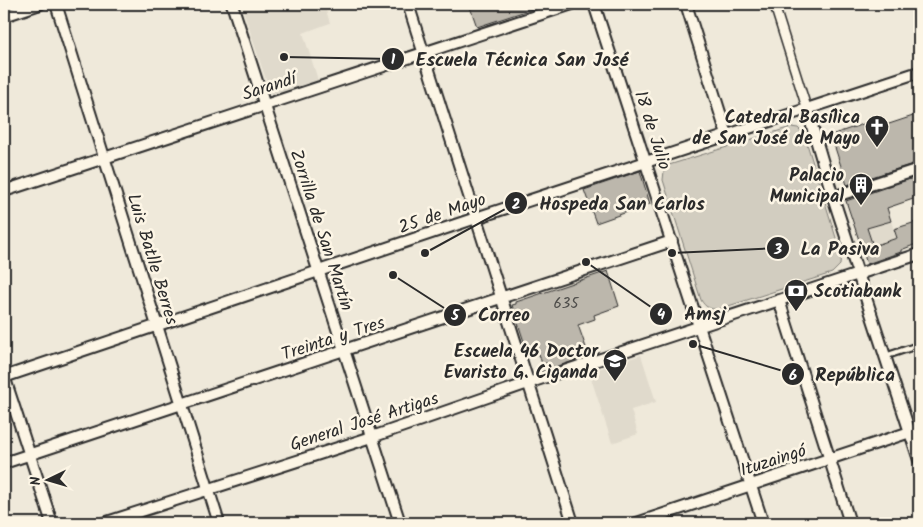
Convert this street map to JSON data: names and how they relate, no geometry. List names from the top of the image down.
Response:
{
  "streets": {
    "street": [
      "Sarandí",
      "18 de Julio",
      "25 de Mayo",
      "Zorrilla de San Martín",
      "Luis Batlle Berres",
      "Treinta y Tres",
      "General José Artigas",
      "Ituzaingó"
    ]
  },
  "crossings": [
    ["Sarandí", "Zorrilla de San Martín"],
    ["Sarandí", "Luis Batlle Berres"],
    ["18 de Julio", "25 de Mayo"],
    ["18 de Julio", "Treinta y Tres"],
    ["18 de Julio", "General José Artigas"],
    ["18 de Julio", "Ituzaingó"],
    ["25 de Mayo", "Zorrilla de San Martín"],
    ["25 de Mayo", "Luis Batlle Berres"],
    ["Zorrilla de San Martín", "Treinta y Tres"],
    ["Zorrilla de San Martín", "General José Artigas"],
    ["Luis Batlle Berres", "Treinta y Tres"],
    ["Luis Batlle Berres", "General José Artigas"]
  ],
  "places": {
    "other": [
      "Escuela Técnica San José",
      "Hospeda San Carlos",
      "La Pasiva",
      "Amsj",
      "Correo",
      "República"
    ],
    "church": ["Catedral Basílica de San José de Mayo"],
    "building": ["Palacio Municipal"],
    "bank": ["Scotiabank"],
    "school or university": ["Escuela 46 Doctor Evaristo G. Ciganda"]
  },
  "house_numbers": ["635"],
  "north": "left"
}
